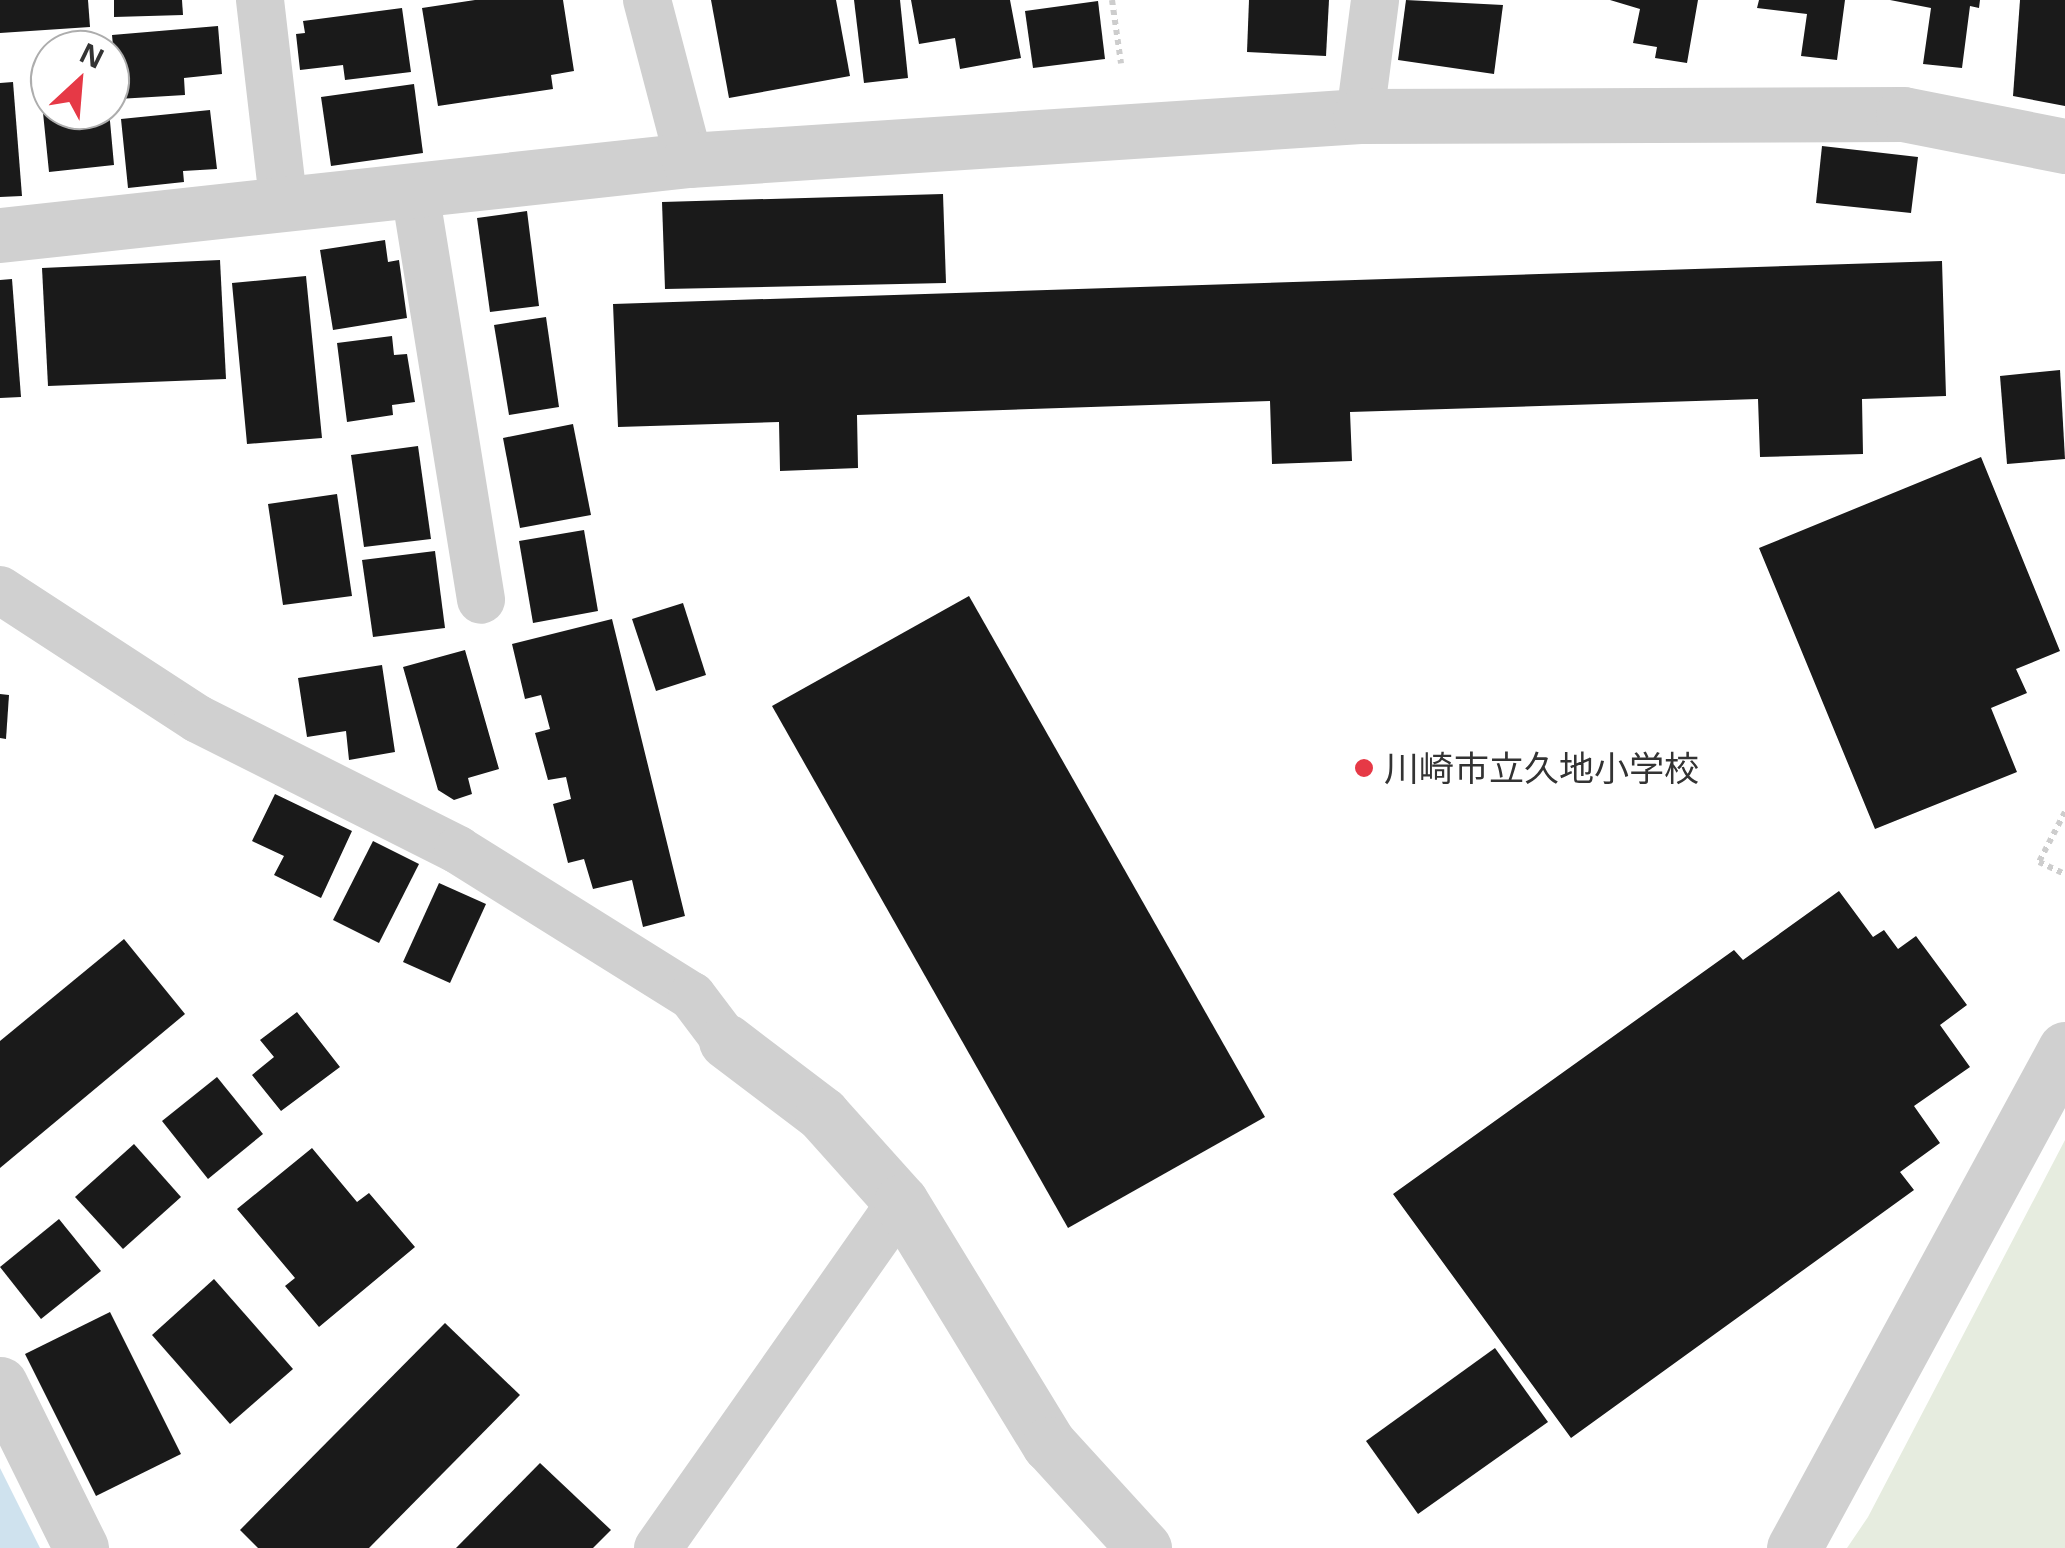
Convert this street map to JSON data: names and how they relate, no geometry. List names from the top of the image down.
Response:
{
  "places": ["川崎市立久地小学校"],
  "north": "top right"
}
